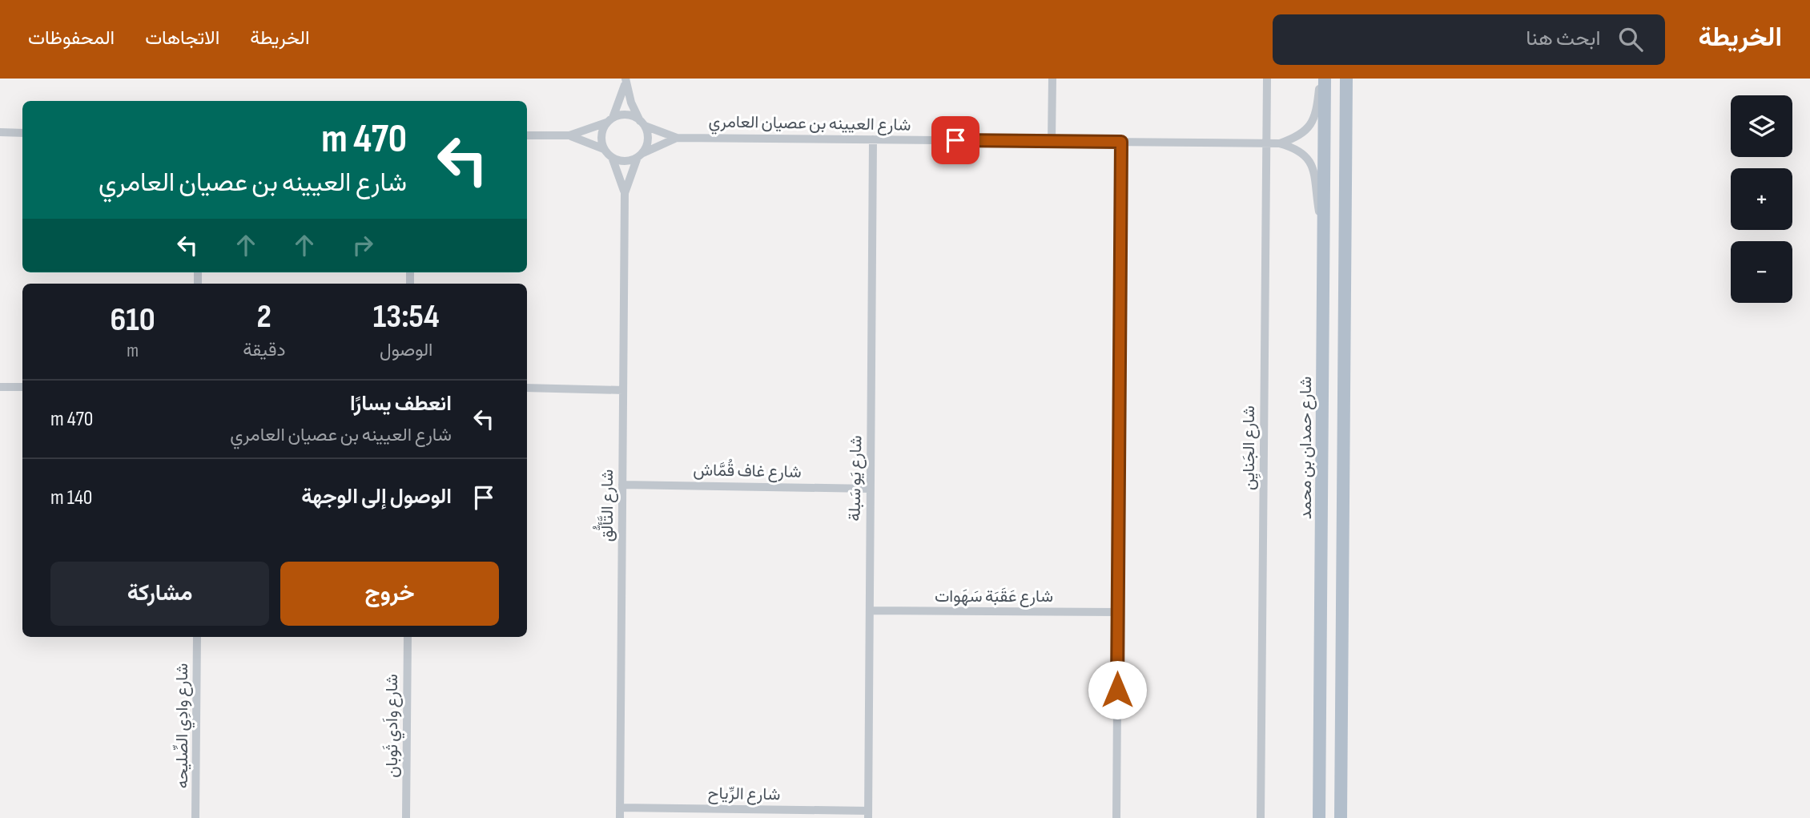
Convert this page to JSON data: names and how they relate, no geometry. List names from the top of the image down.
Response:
{
  "streets": {
    "main road": ["شارع حمدان بن محمد"],
    "street": [
      "شارع العيينه بن عصيان العامري",
      "شارع الجَنايِن",
      "شارع غاف قُمَّاش",
      "شارع يَو سَبلة",
      "شارع التَّألُّق",
      "شارع عَقَبَة سَهَوات",
      "شارع وادِي الصِّليحه",
      "شارع واَدي ثَوبان",
      "شارع الرِّياح"
    ]
  },
  "crossings": [
    ["شارع العيينه بن عصيان العامري", "شارع الجَنايِن"],
    ["شارع العيينه بن عصيان العامري", "شارع حمدان بن محمد"],
    ["شارع العيينه بن عصيان العامري", "شارع يَو سَبلة"],
    ["شارع العيينه بن عصيان العامري", "شارع التَّألُّق"],
    ["شارع غاف قُمَّاش", "شارع يَو سَبلة"],
    ["شارع غاف قُمَّاش", "شارع التَّألُّق"],
    ["شارع يَو سَبلة", "شارع عَقَبَة سَهَوات"],
    ["شارع يَو سَبلة", "شارع الرِّياح"],
    ["شارع التَّألُّق", "شارع الرِّياح"]
  ],
  "page": {
    "header": "الخريطة",
    "search": "ابحث هنا",
    "nav": ["الخريطة", "الاتجاهات", "المحفوظات"],
    "map_buttons": ["+", "−"],
    "turn": ["470 m", "شارع العيينه بن عصيان العامري"],
    "eta": [
      "13:54",
      "الوصول",
      "2",
      "دقيقة",
      "610",
      "m"
    ],
    "list": [
      {
        "name": "انعطف يسارًا",
        "note": "شارع العيينه بن عصيان العامري",
        "value": "470 m"
      },
      {
        "name": "الوصول إلى الوجهة",
        "value": "140 m"
      }
    ],
    "buttons": ["خروج", "مشاركة"]
  }
}
